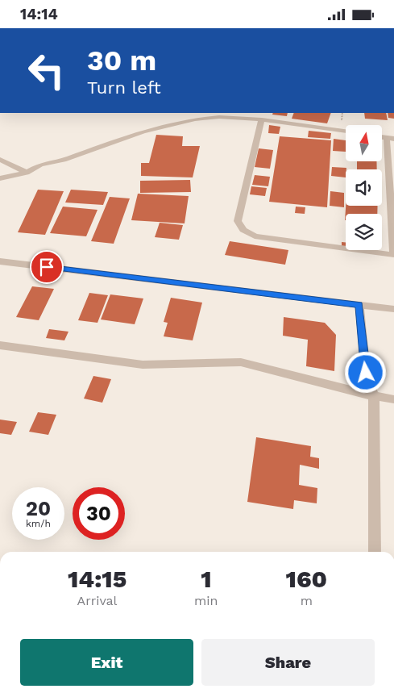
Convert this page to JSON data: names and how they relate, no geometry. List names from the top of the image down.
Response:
{
  "north": "top",
  "page": {
    "status": "14:14",
    "turn": ["30 m", "Turn left"],
    "speed": "20 km/h",
    "limit": "30",
    "eta": [
      "14:15",
      "Arrival",
      "1",
      "min",
      "160",
      "m"
    ],
    "buttons": ["Exit", "Share"]
  }
}
